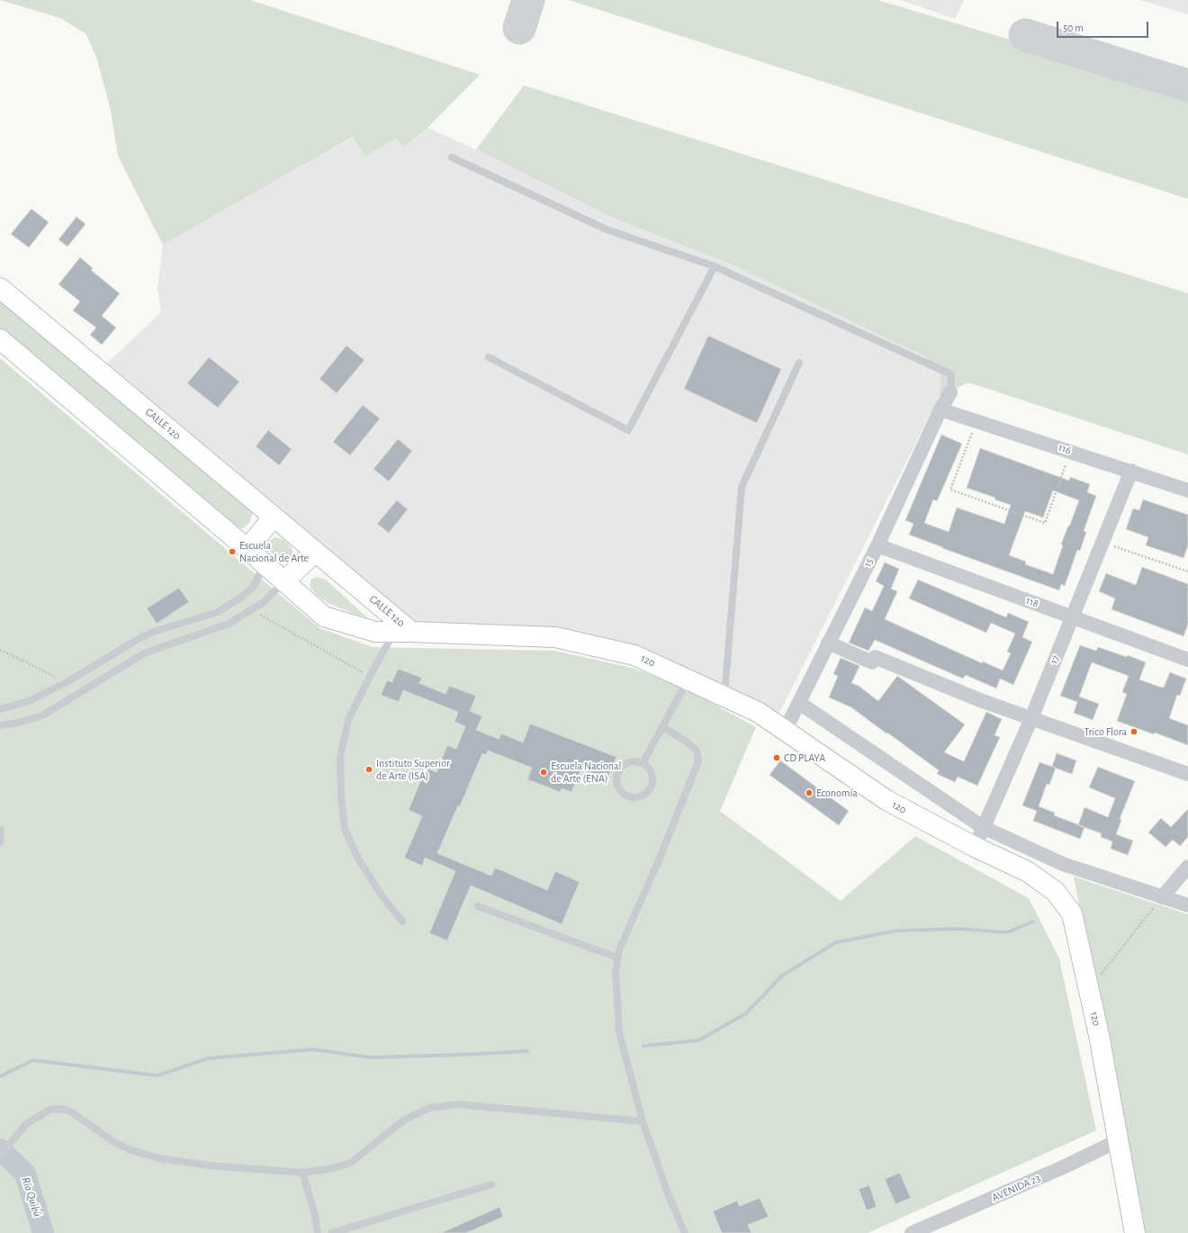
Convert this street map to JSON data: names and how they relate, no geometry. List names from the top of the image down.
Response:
{
  "streets": {
    "main road": ["CALLE 120", "120"],
    "street": [
      "116",
      "15",
      "118",
      "17",
      "AVENIDA 23"
    ]
  },
  "crossings": [
    ["CALLE 120", "120"],
    ["116", "15"],
    ["116", "17"],
    ["15", "118"],
    ["15", "120"],
    ["118", "17"],
    ["17", "120"],
    ["120", "AVENIDA 23"]
  ],
  "water": ["Río Quibú"],
  "places": [
    "Escuela Nacional de Arte",
    "Trico Flora",
    "CD PLAYA",
    "Instituto Superior de Arte (ISA)",
    "Escuela Nacional de Arte (ENA)",
    "Economía"
  ],
  "scale_bar": "50 m"
}
